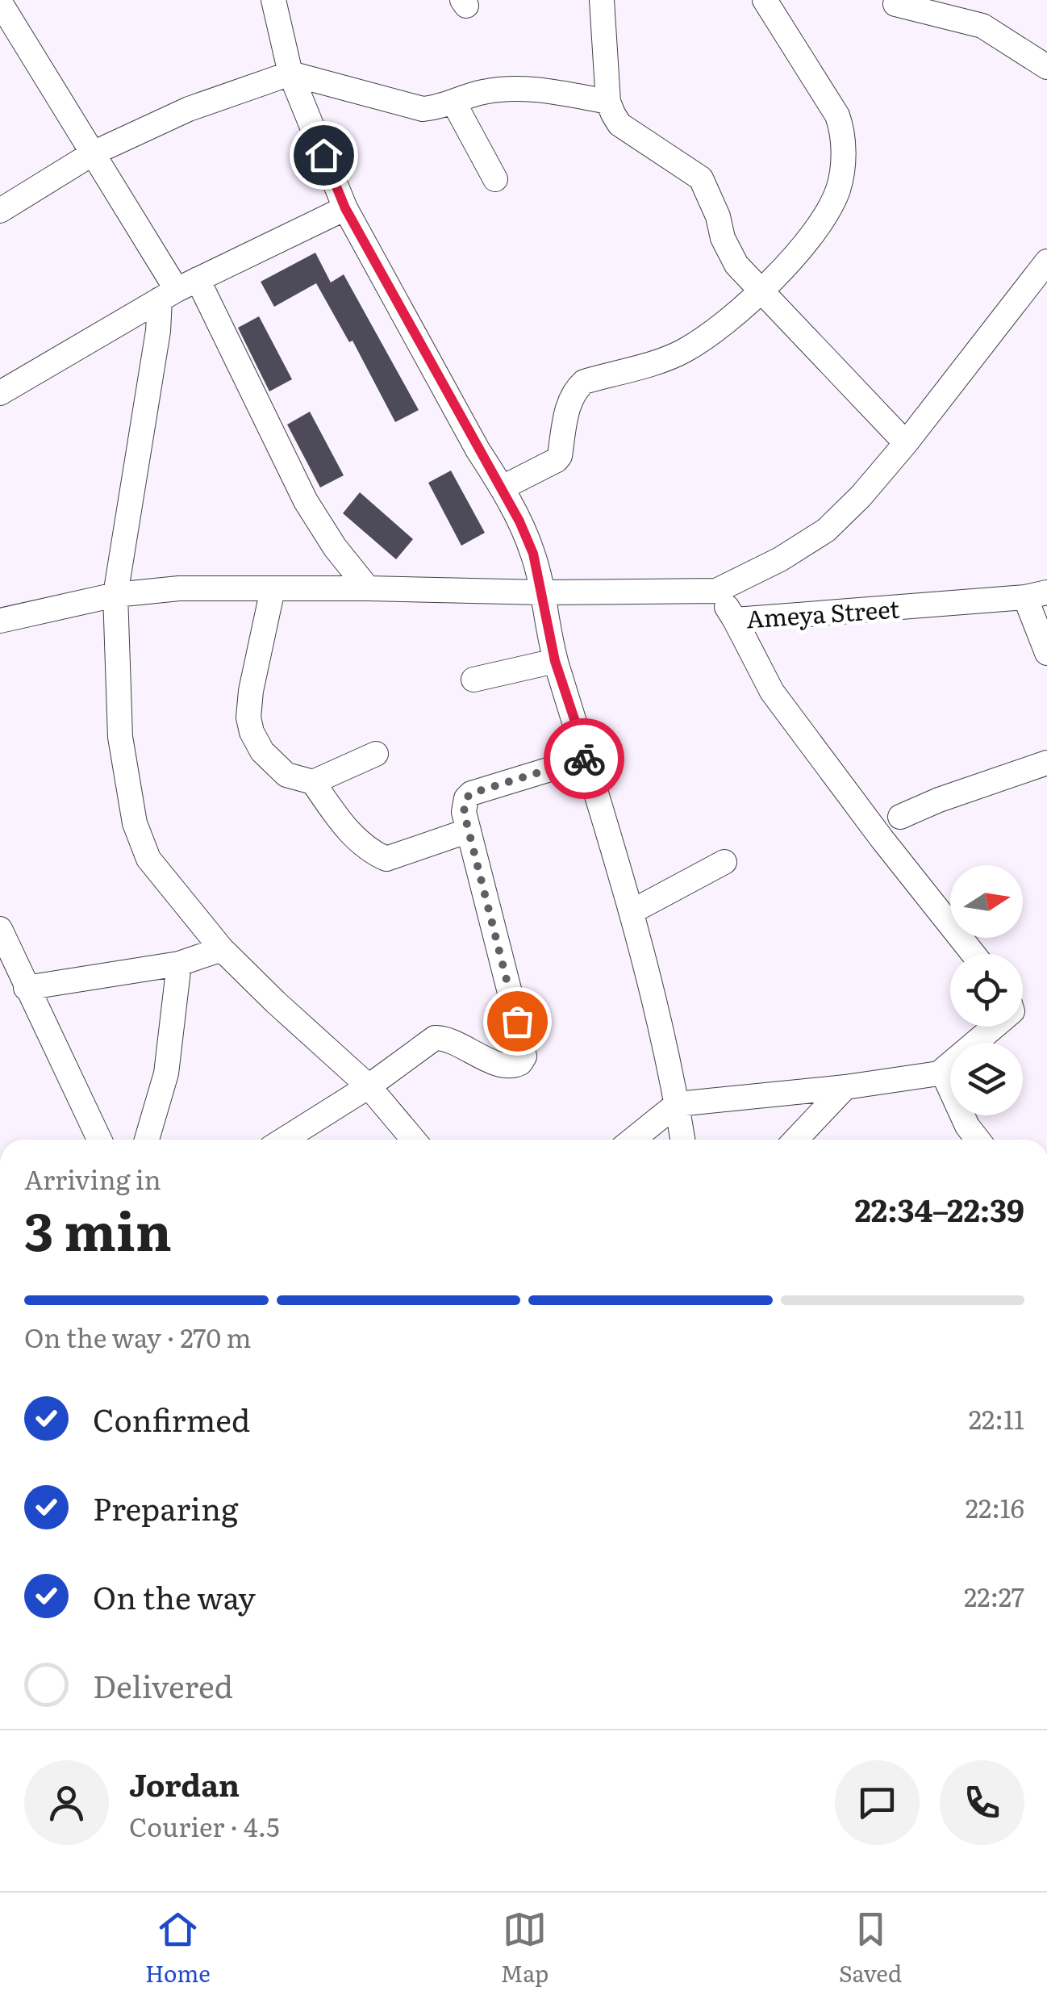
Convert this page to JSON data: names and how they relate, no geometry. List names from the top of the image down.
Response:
{
  "streets": {
    "street": ["Ameya Street"]
  },
  "north": "right",
  "page": {
    "heading": ["3 min", "Arriving in", "22:34–22:39"],
    "panel": ["Jordan", "Courier · 4.5"],
    "bar": "On the way · 270 m",
    "list": [
      ["Confirmed", "22:11"],
      ["Preparing", "22:16"],
      ["On the way", "22:27"],
      "Delivered"
    ],
    "tabs": ["Home", "Map", "Saved"]
  }
}
